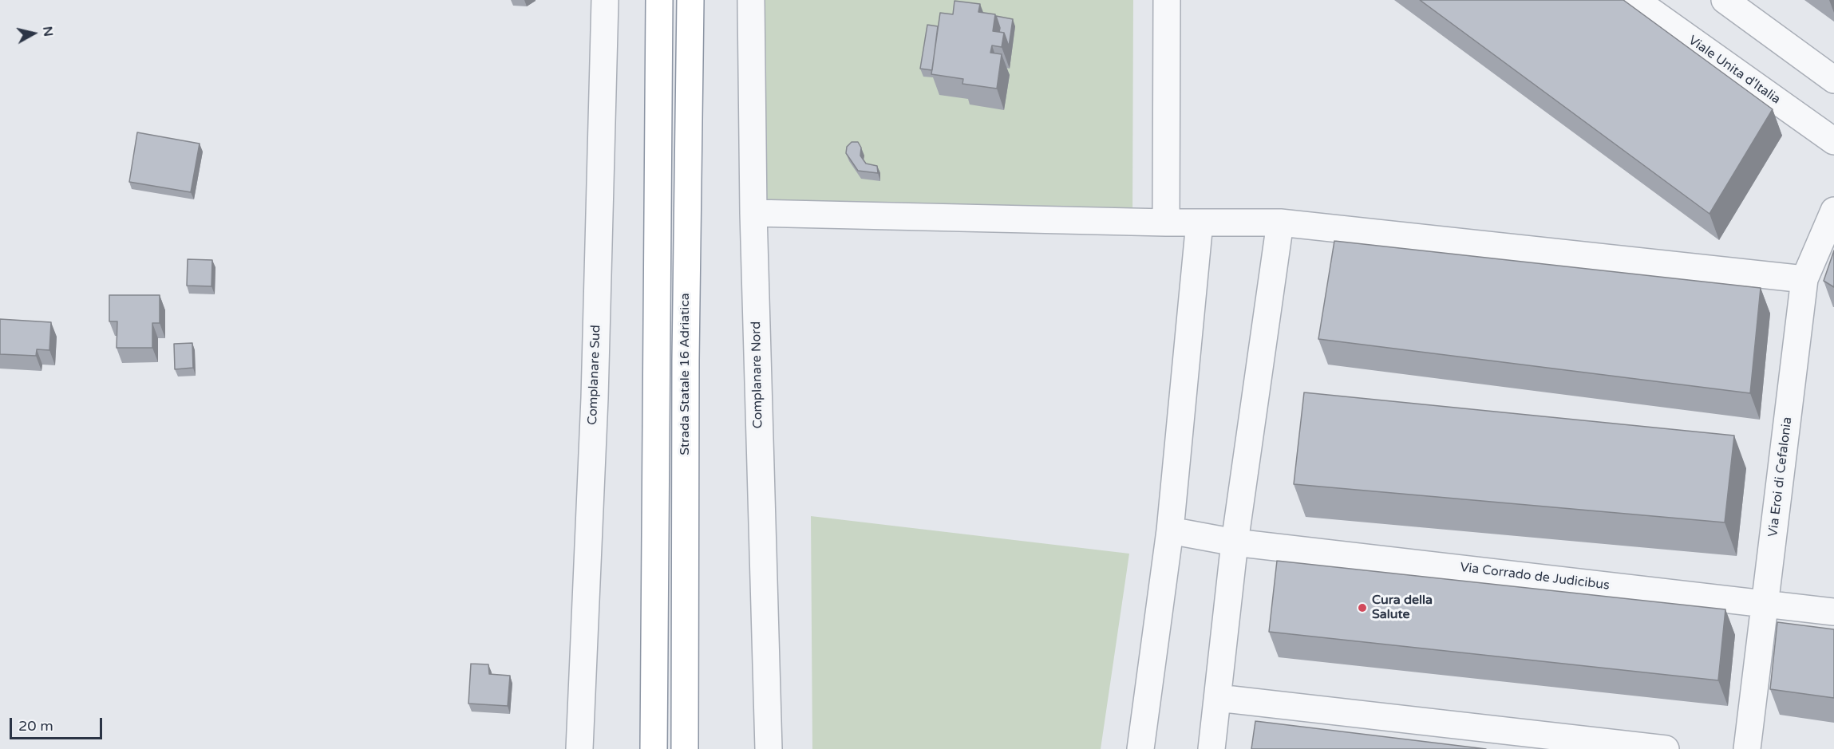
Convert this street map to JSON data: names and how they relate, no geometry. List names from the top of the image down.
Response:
{
  "streets": {
    "highway": ["Strada Statale 16 Adriatica"],
    "street": [
      "Viale Unita d'Italia",
      "Complanare Sud",
      "Complanare Nord",
      "Via Eroi di Cefalonia",
      "Via Corrado de Judicibus"
    ]
  },
  "crossings": [
    ["Via Eroi di Cefalonia", "Via Corrado de Judicibus"]
  ],
  "places": ["Cura della Salute"],
  "scale_bar": "20 m",
  "north": "right"
}
